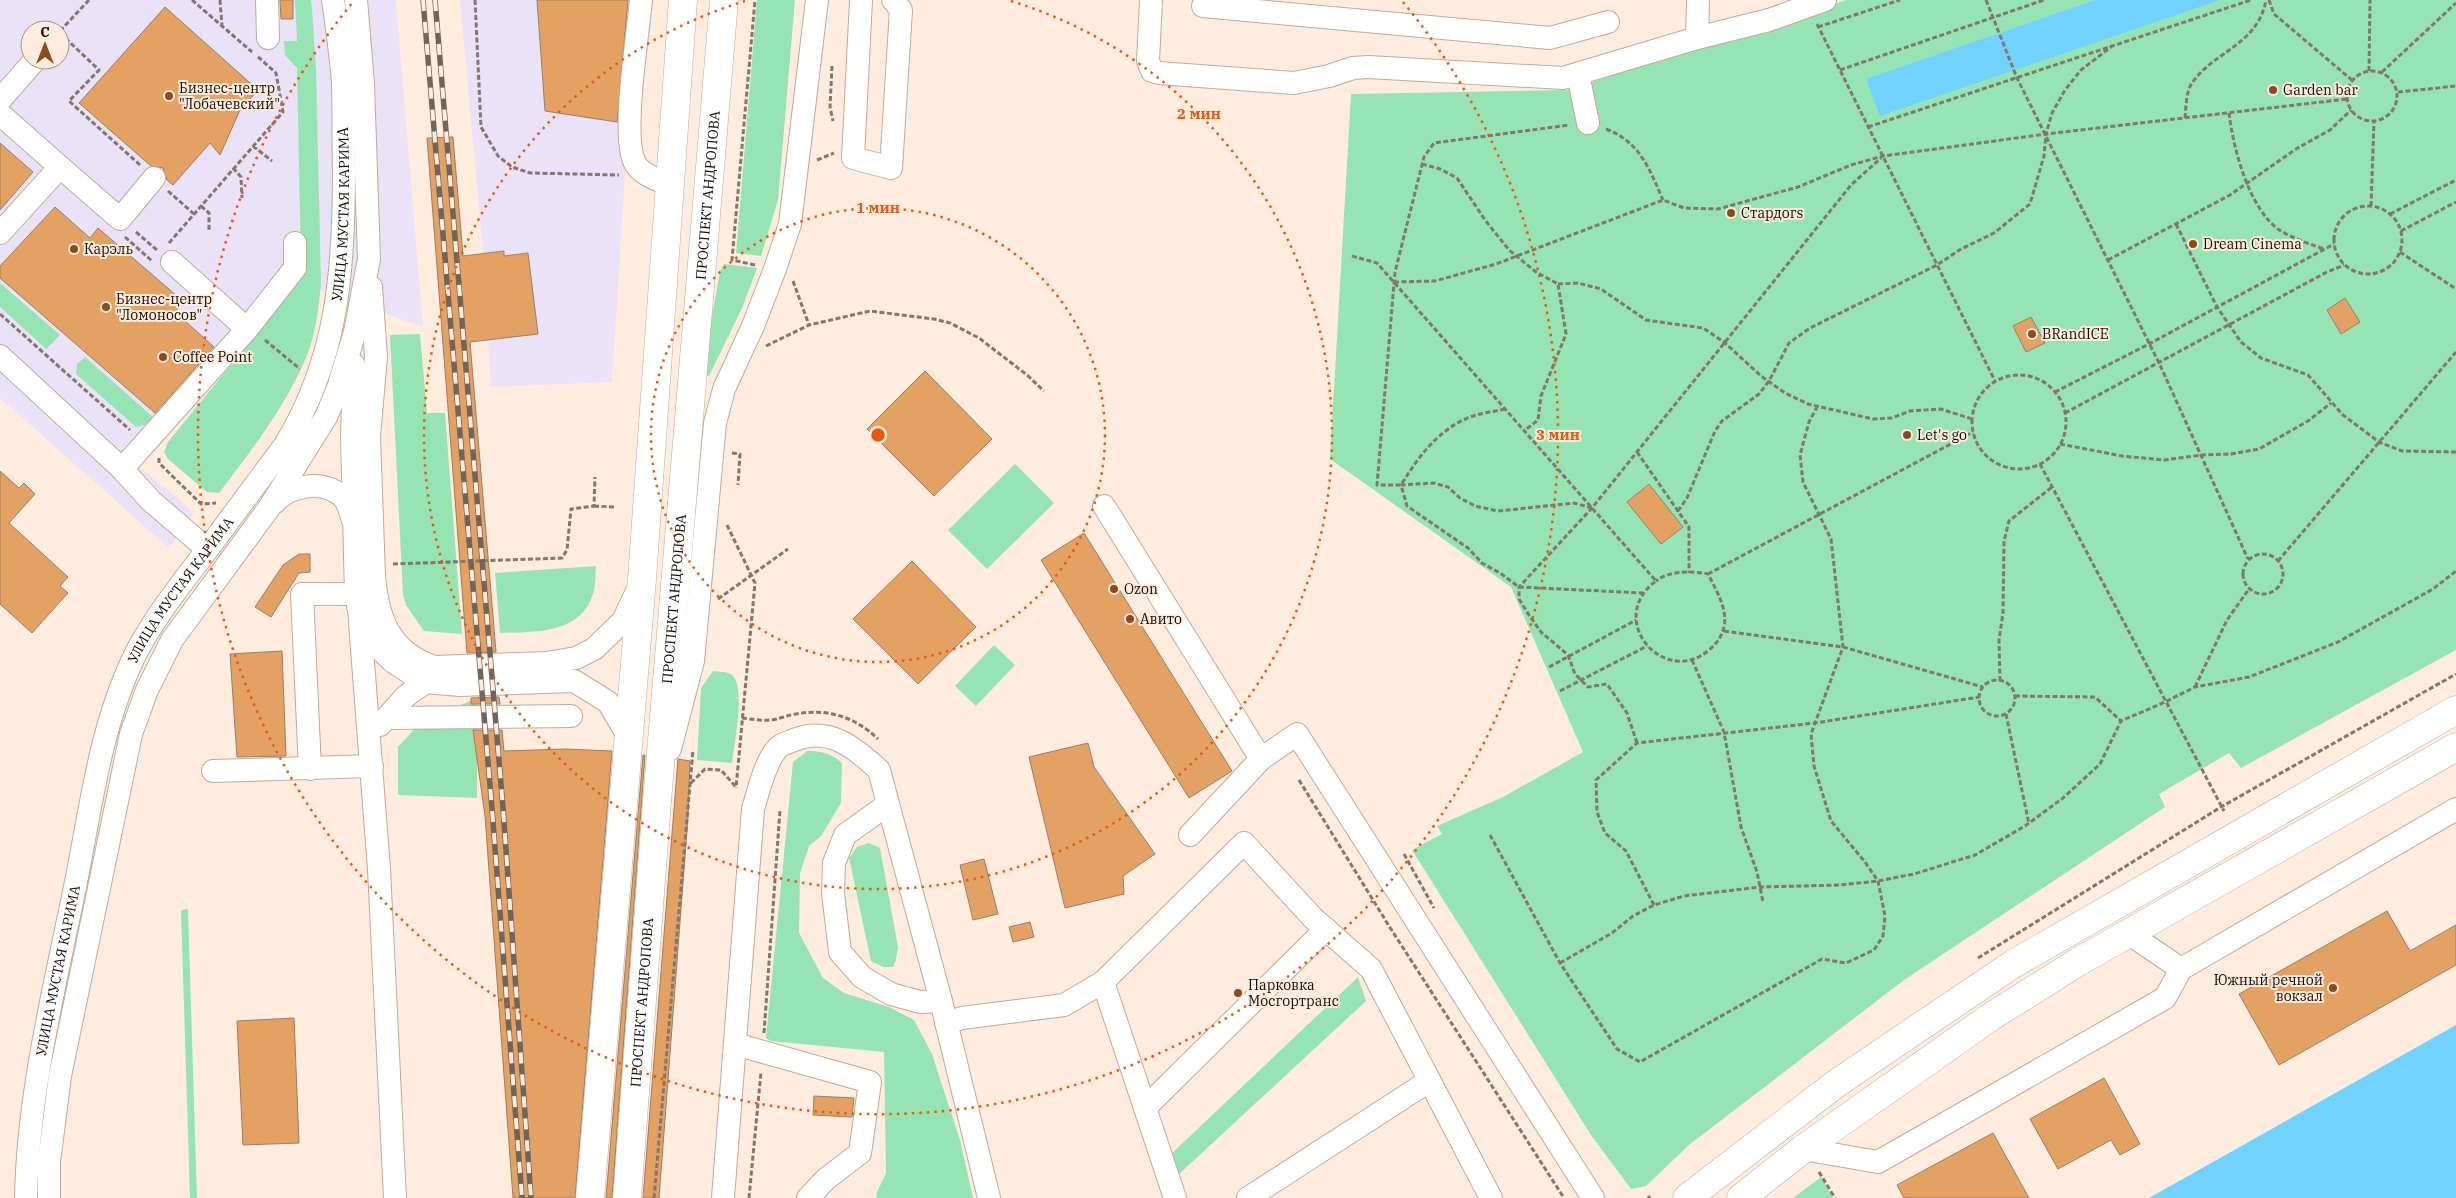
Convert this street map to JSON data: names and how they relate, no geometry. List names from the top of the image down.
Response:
{
  "streets": {
    "main road": ["ПРОСПЕКТ АНДРОПОВА"],
    "street": ["УЛИЦА МУСТАЯ КАРИМА"]
  },
  "places": [
    "Garden bar",
    "Бизнес-центр \"Лобачевский\"",
    "Стардогs",
    "Dream Cinema",
    "Карэль",
    "Бизнес-центр \"Ломоносов\"",
    "BRandICE",
    "Coffee Point",
    "Let's go",
    "Ozon",
    "Авито",
    "Южный речной вокзал",
    "Парковка Мосгортранс"
  ],
  "north": "top",
  "rings": ["2 мин", "1 мин", "3 мин"]
}
